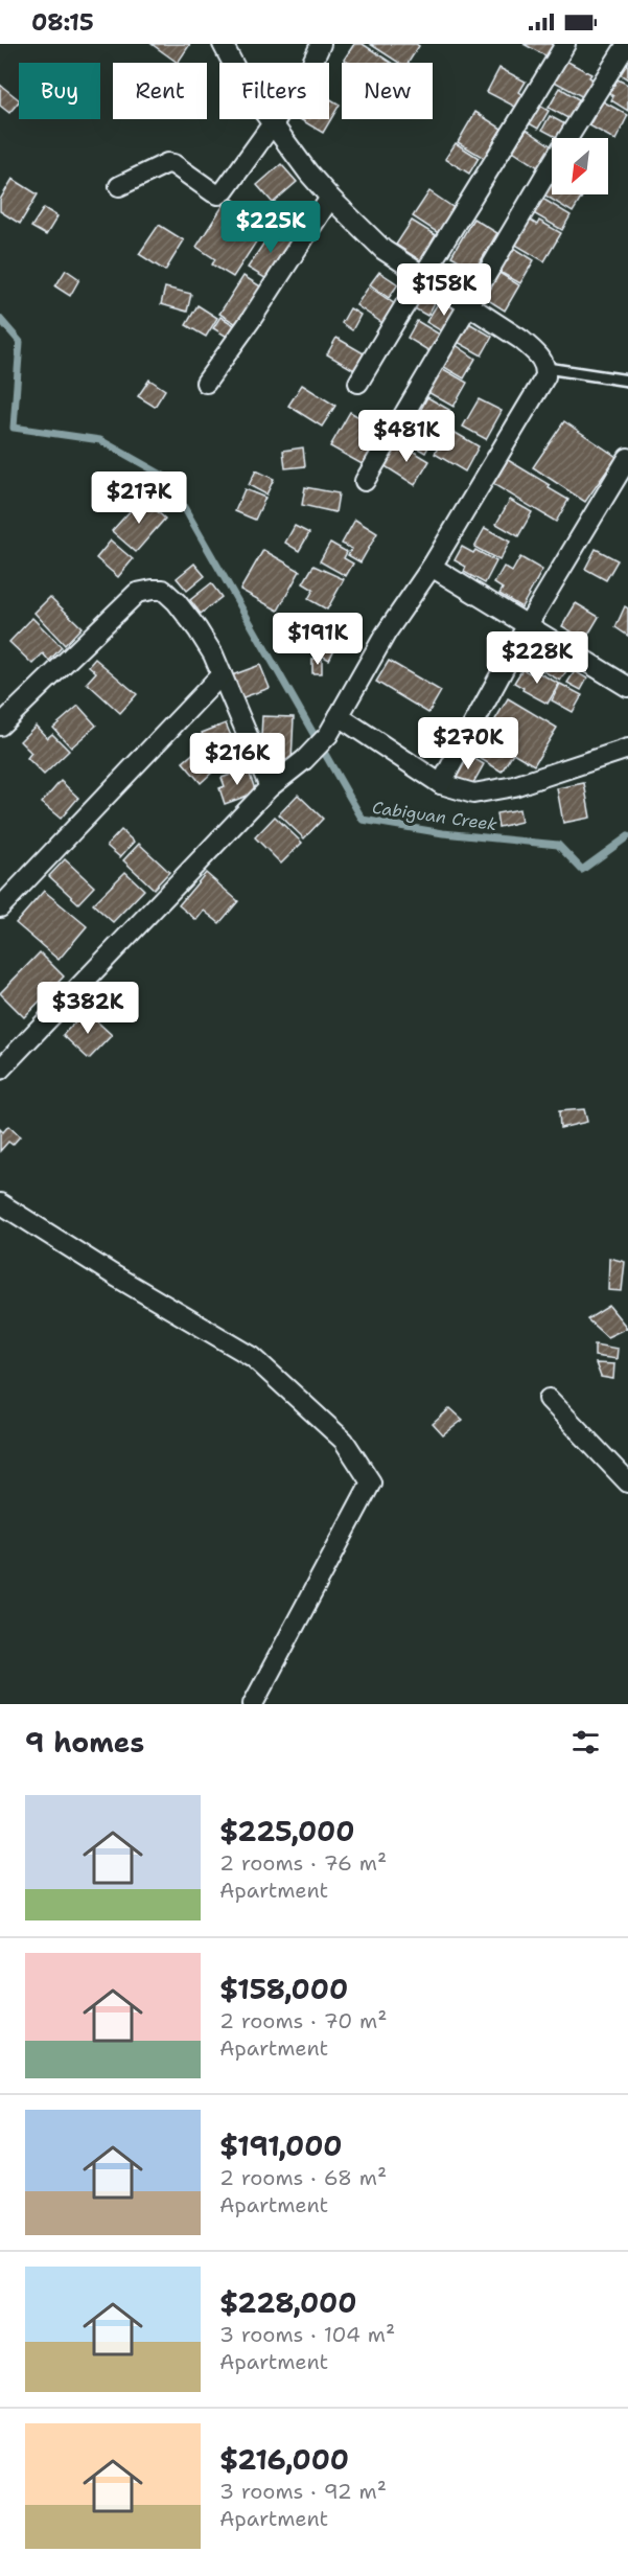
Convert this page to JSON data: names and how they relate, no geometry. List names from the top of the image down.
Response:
{
  "water": ["Cabiguan Creek"],
  "north": "bottom left",
  "page": {
    "status": "08:15",
    "chip": [
      "Buy",
      "Rent",
      "Filters",
      "New"
    ],
    "price": [
      "$225K",
      "$158K",
      "$481K",
      "$217K",
      "$191K",
      "$228K",
      "$270K",
      "$216K",
      "$382K"
    ],
    "heading": "9 homes",
    "list": [
      {
        "name": "$225,000",
        "note": "2 rooms · 76 m² · Apartment"
      },
      {
        "name": "$158,000",
        "note": "2 rooms · 70 m² · Apartment"
      },
      {
        "name": "$191,000",
        "note": "2 rooms · 68 m² · Apartment"
      },
      {
        "name": "$228,000",
        "note": "3 rooms · 104 m² · Apartment"
      },
      {
        "name": "$216,000",
        "note": "3 rooms · 92 m² · Apartment"
      }
    ]
  }
}
